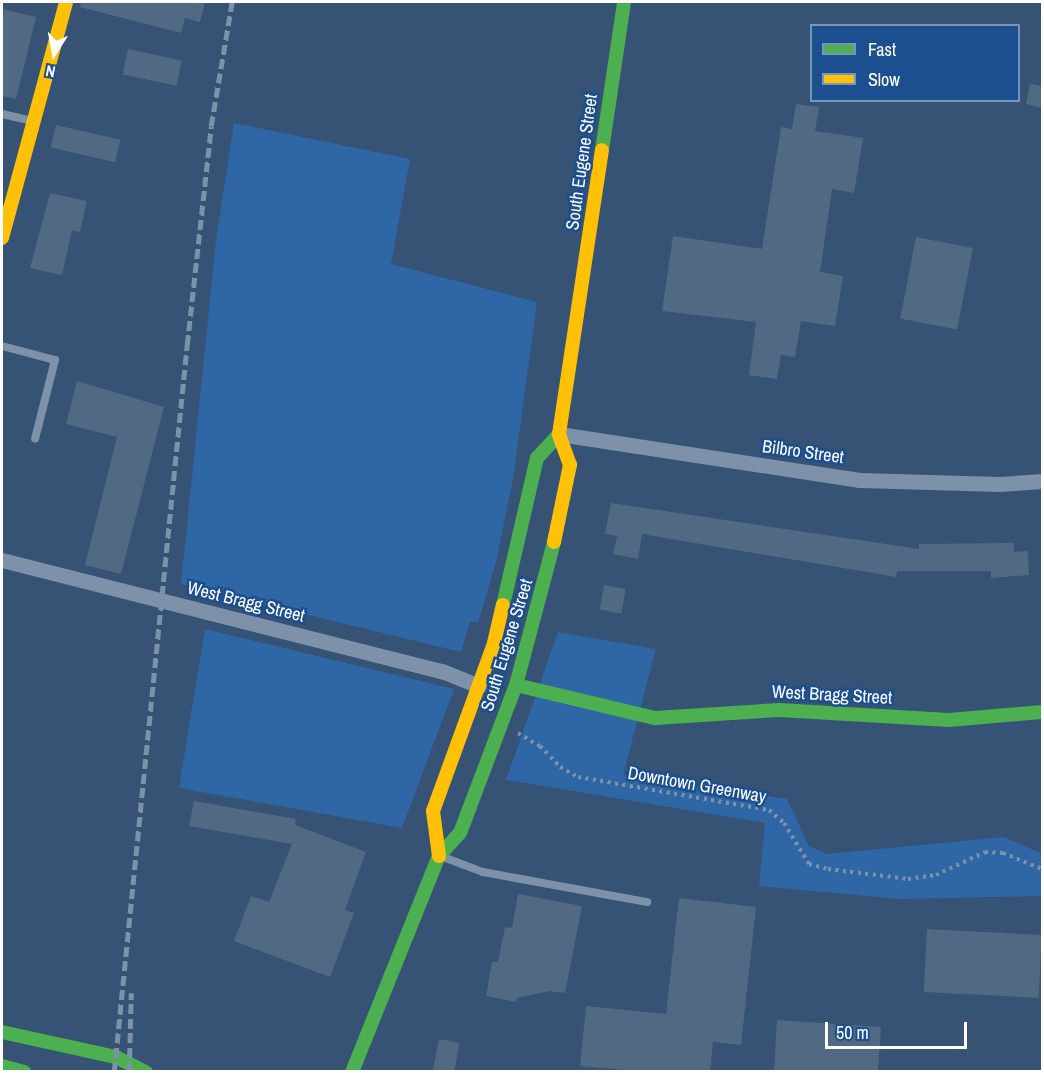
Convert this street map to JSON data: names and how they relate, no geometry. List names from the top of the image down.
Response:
{
  "streets": {
    "main road": ["South Eugene Street", "West Bragg Street"],
    "street": ["Bilbro Street"],
    "path": ["Downtown Greenway"]
  },
  "crossings": [
    ["South Eugene Street", "Bilbro Street"],
    ["South Eugene Street", "West Bragg Street"],
    ["South Eugene Street", "Downtown Greenway"]
  ],
  "legend": ["Fast", "Slow"],
  "scale_bar": "50 m",
  "north": "bottom"
}
